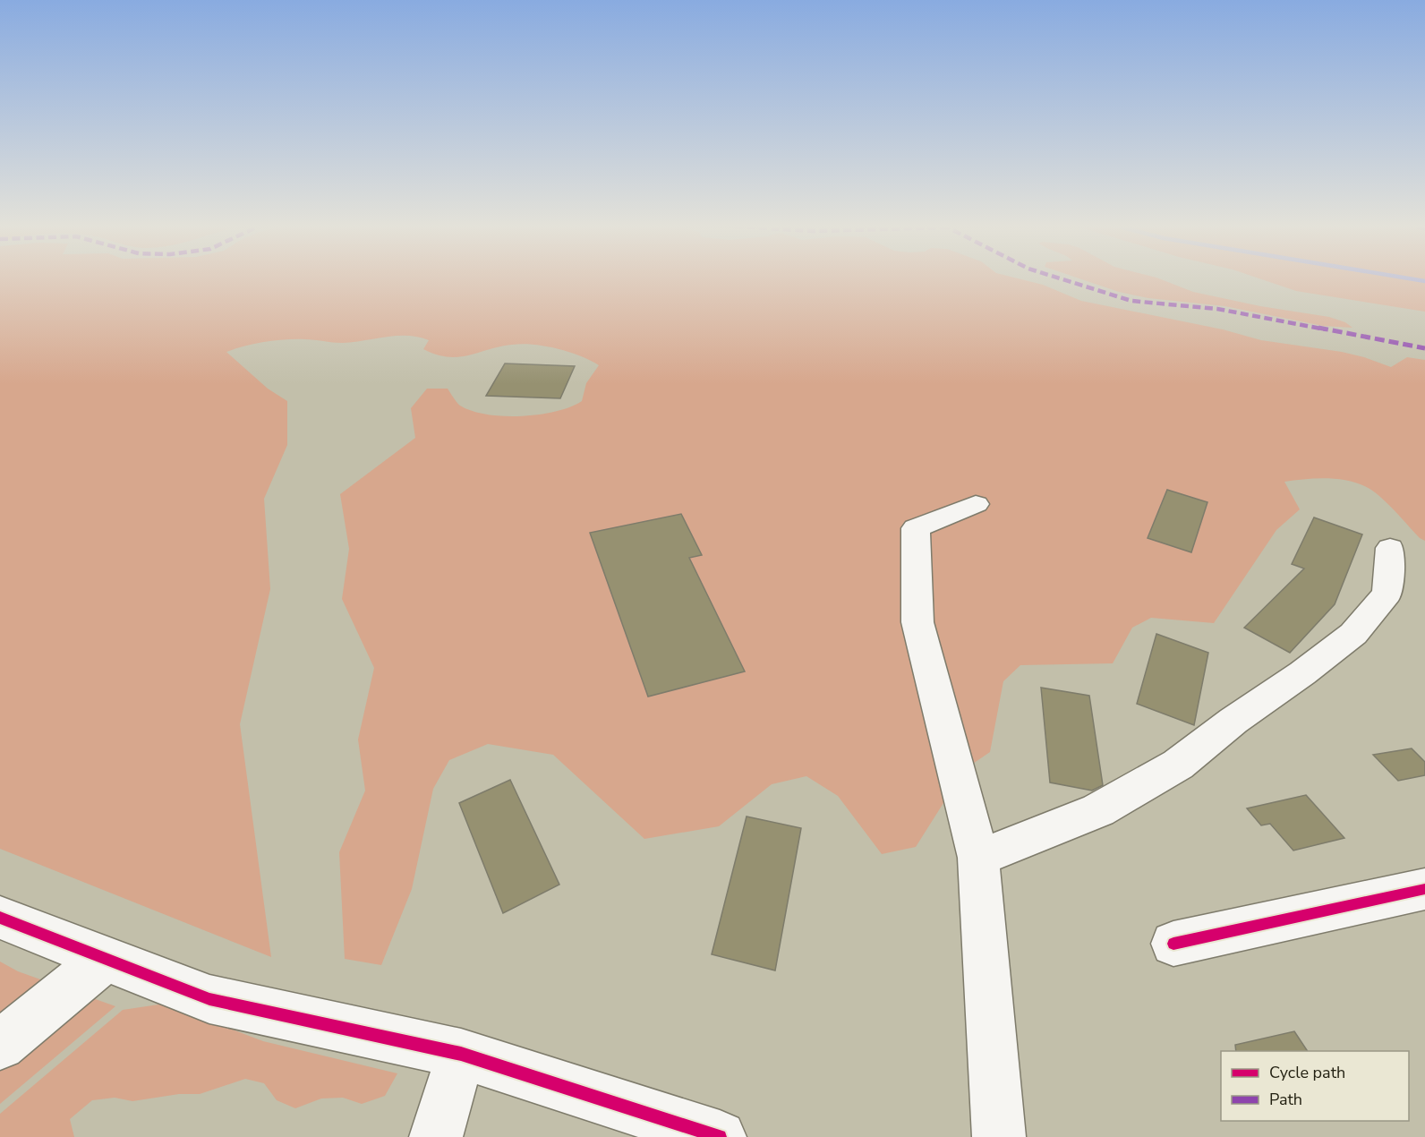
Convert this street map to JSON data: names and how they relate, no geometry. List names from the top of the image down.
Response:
{
  "legend": ["Cycle path", "Path"]
}
